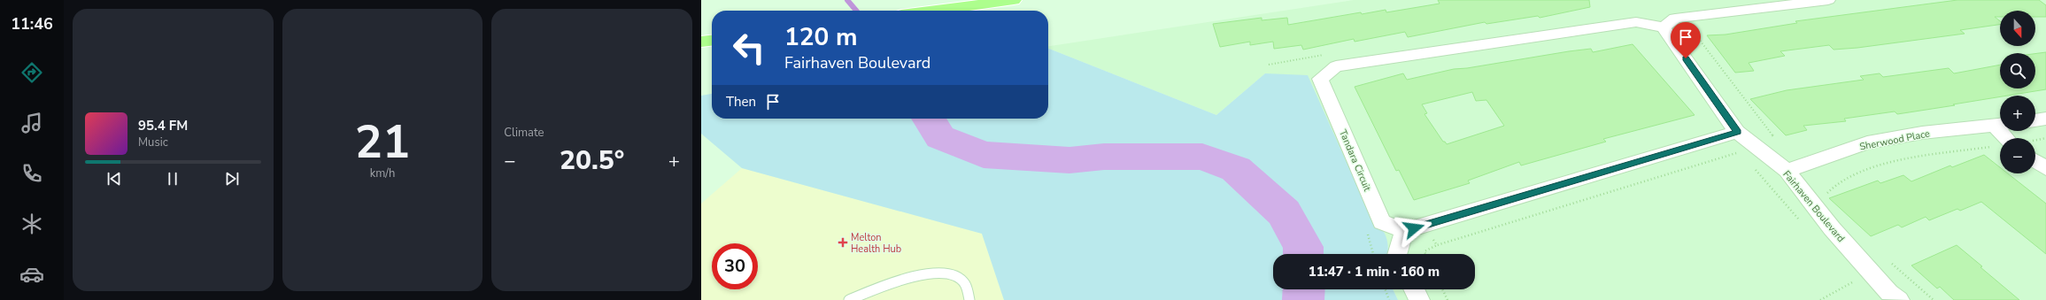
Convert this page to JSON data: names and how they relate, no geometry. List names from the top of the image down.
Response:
{
  "streets": {
    "street": ["Sherwood Place", "Tandara Circuit", "Fairhaven Boulevard"]
  },
  "crossings": [
    ["Sherwood Place", "Fairhaven Boulevard"],
    ["Tandara Circuit", "Fairhaven Boulevard"]
  ],
  "places": {
    "health": ["Melton Health Hub"]
  },
  "north": "bottom",
  "page": {
    "tabs": "11:46",
    "tile": [
      ["21", "km/h"],
      "Climate"
    ],
    "map_buttons": ["+", "−"],
    "turn": ["120 m", "Fairhaven Boulevard"],
    "then": "Then",
    "song": ["95.4 FM", "Music"],
    "heat": ["−", "20.5°", "+"],
    "limit": "30",
    "trip": "11:47 · 1 min · 160 m"
  }
}
